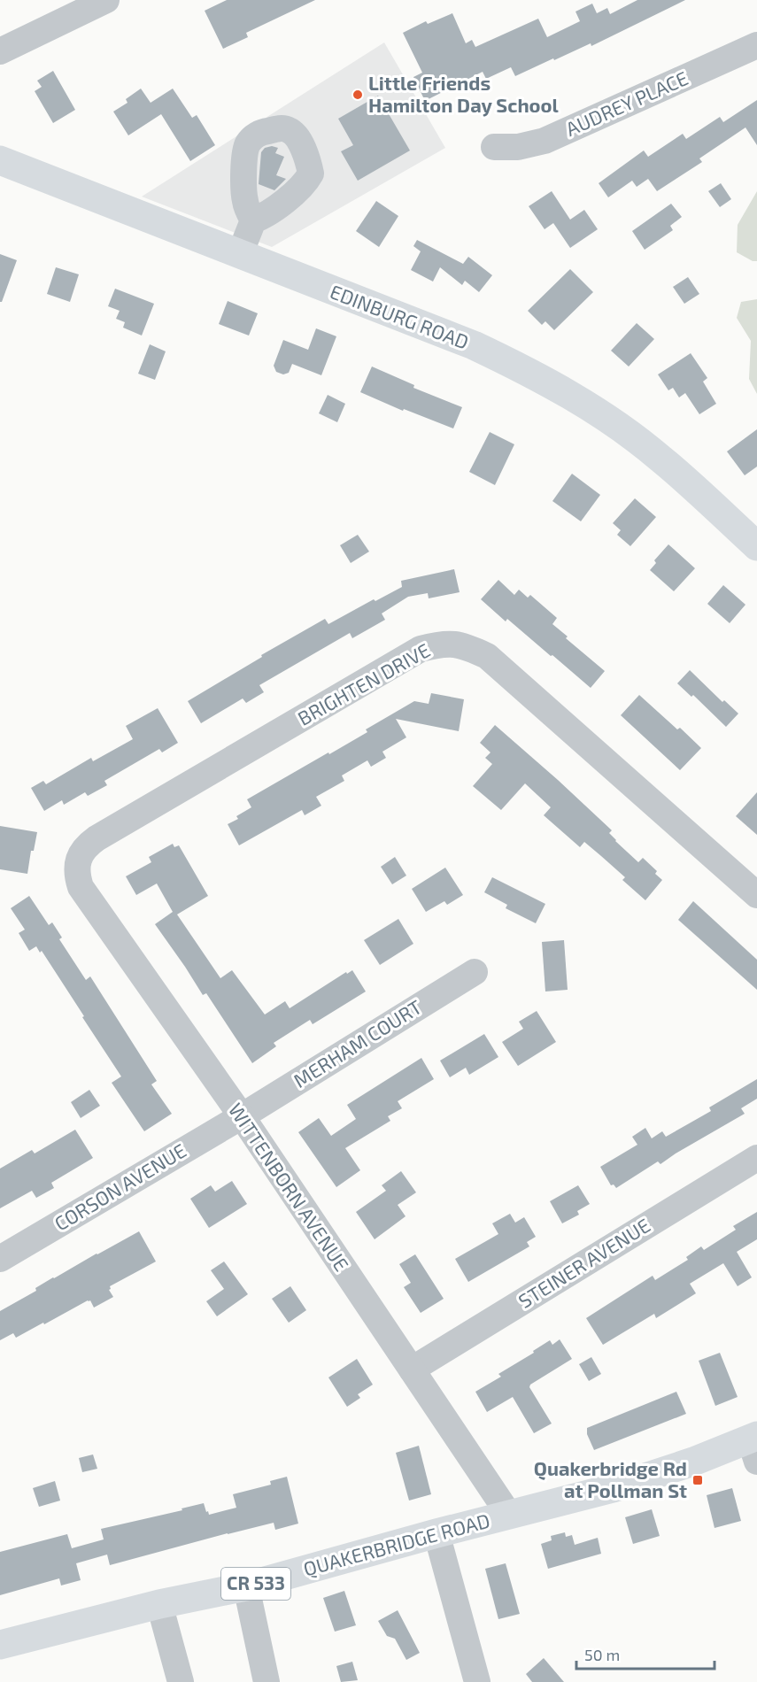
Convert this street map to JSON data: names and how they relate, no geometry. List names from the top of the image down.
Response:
{
  "streets": {
    "main road": ["EDINBURG ROAD", "QUAKERBRIDGE ROAD", "CR 533"],
    "street": [
      "AUDREY PLACE",
      "BRIGHTEN DRIVE",
      "MERHAM COURT",
      "CORSON AVENUE",
      "WITTENBORN AVENUE",
      "STEINER AVENUE"
    ]
  },
  "crossings": [
    ["BRIGHTEN DRIVE", "WITTENBORN AVENUE"],
    ["MERHAM COURT", "CORSON AVENUE"],
    ["MERHAM COURT", "WITTENBORN AVENUE"],
    ["CORSON AVENUE", "WITTENBORN AVENUE"],
    ["WITTENBORN AVENUE", "STEINER AVENUE"],
    ["WITTENBORN AVENUE", "QUAKERBRIDGE ROAD"]
  ],
  "places": {
    "other": ["Little Friends Hamilton Day School"],
    "transit": ["Quakerbridge Rd at Pollman St"]
  },
  "scale_bar": "50 m"
}
